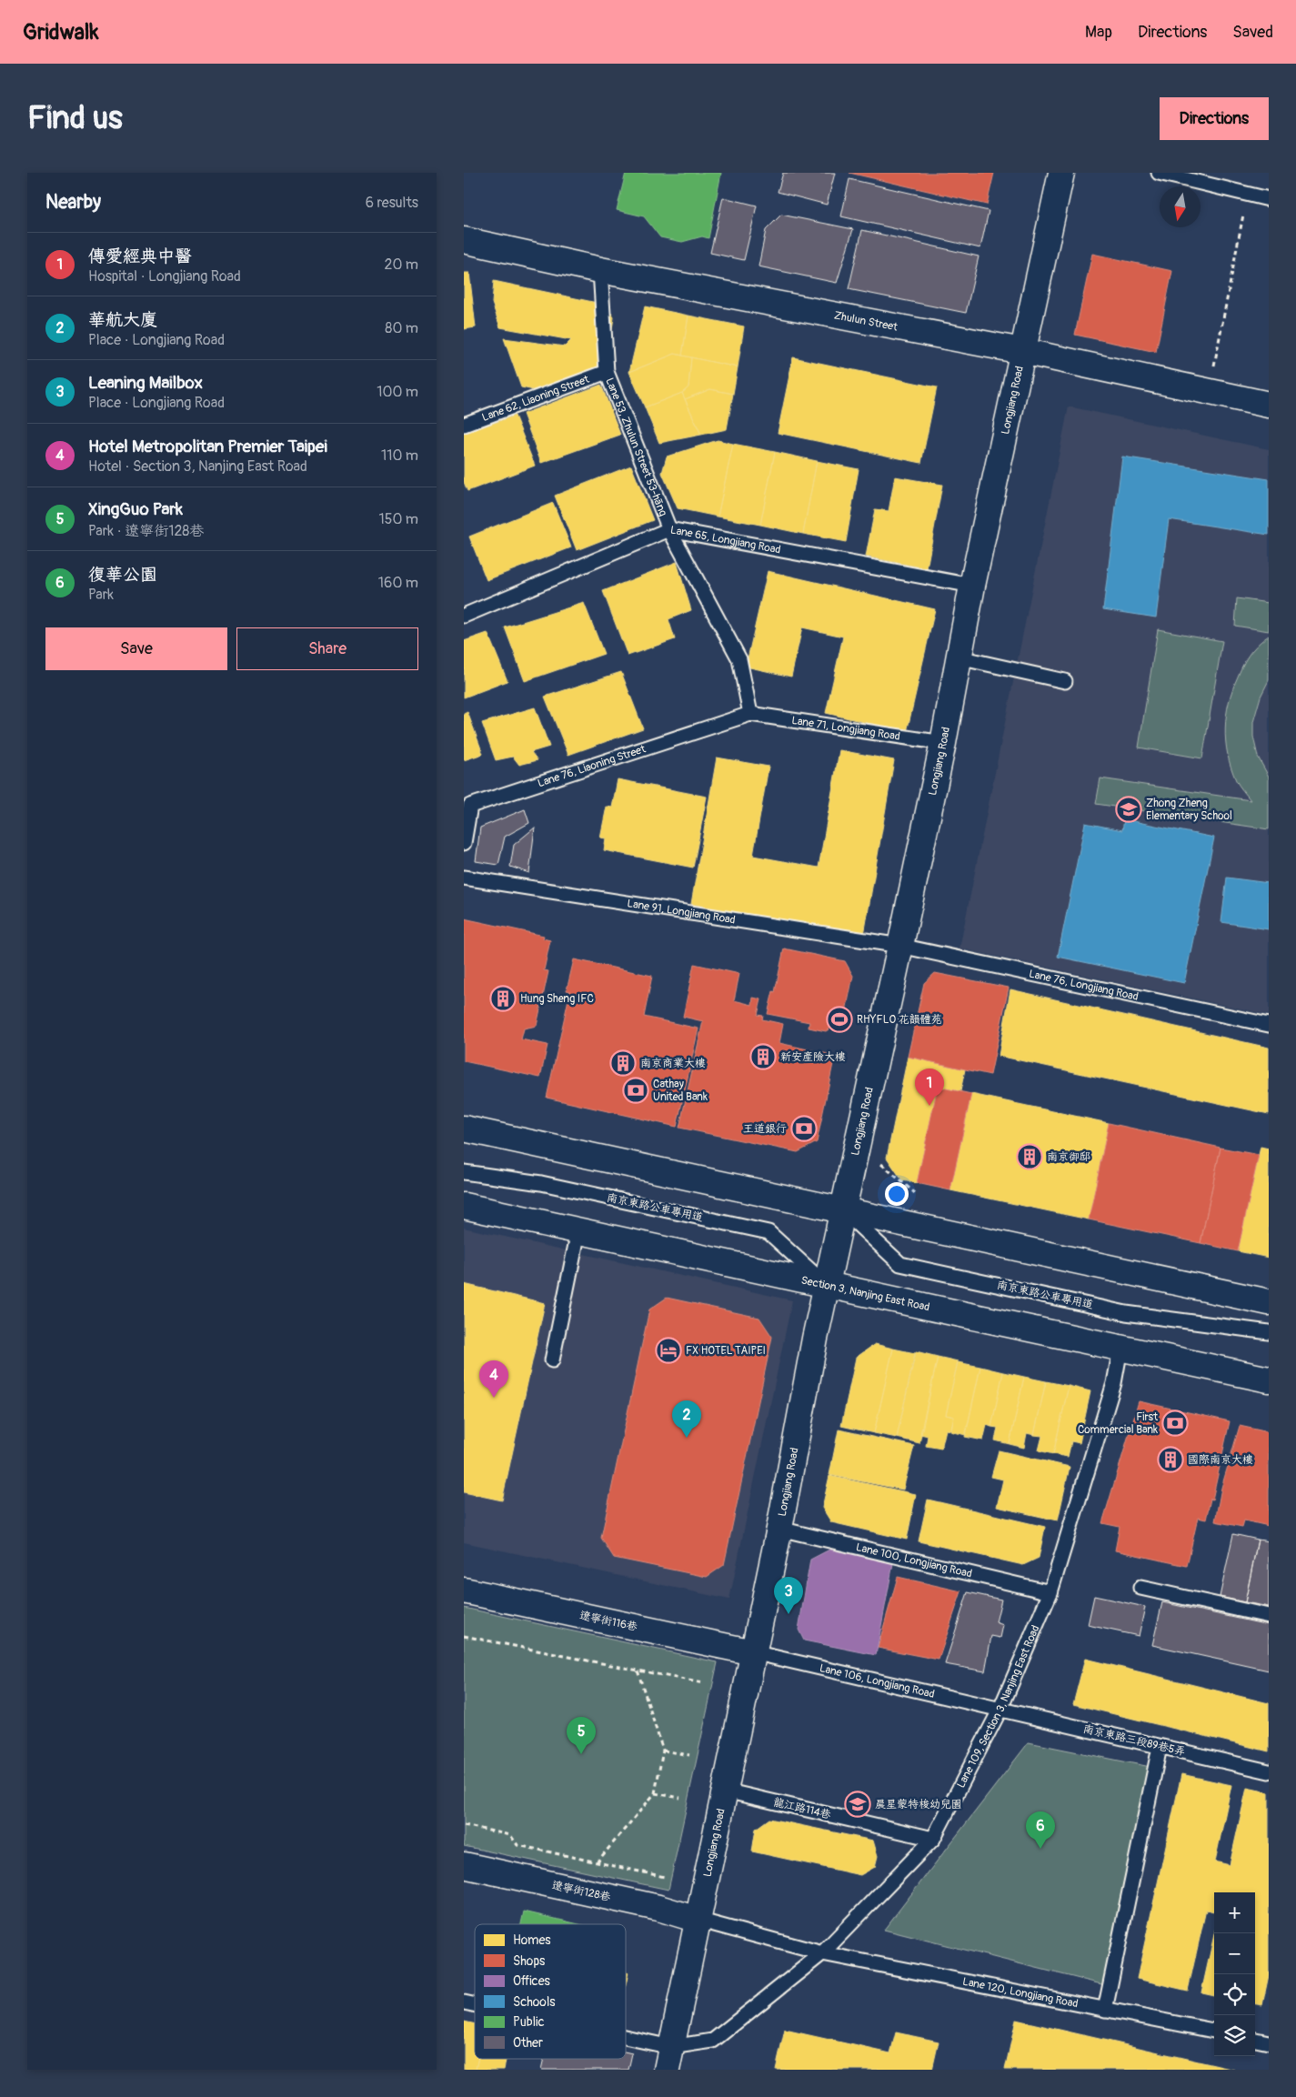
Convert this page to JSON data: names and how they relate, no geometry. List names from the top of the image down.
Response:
{
  "streets": {
    "street": [
      "Zhulun Street",
      "Longjiang Road",
      "Section 3, Nanjing East Road",
      "遼寧街116巷",
      "遼寧街128巷"
    ],
    "lane": [
      "Lane 62, Liaoning Street",
      "Lane 53, Zhulun Street 53-hāng",
      "Lane 65, Longjiang Road",
      "Lane 71, Longjiang Road",
      "Lane 76, Liaoning Street",
      "Lane 91, Longjiang Road",
      "Lane 76, Longjiang Road",
      "南京東路公車專用道",
      "Lane 100, Longjiang Road",
      "Lane 106, Longjiang Road",
      "Lane 109, Section 3, Nanjing East Road",
      "南京東路三段89巷5弄",
      "龍江路114巷",
      "Lane 120, Longjiang Road"
    ]
  },
  "crossings": [
    ["Zhulun Street", "Longjiang Road"],
    ["Zhulun Street", "Lane 53, Zhulun Street 53-hāng"],
    ["Lane 62, Liaoning Street", "Lane 53, Zhulun Street 53-hāng"],
    ["Longjiang Road", "Lane 65, Longjiang Road"],
    ["Longjiang Road", "Lane 71, Longjiang Road"],
    ["Longjiang Road", "Lane 91, Longjiang Road"],
    ["Longjiang Road", "Lane 76, Longjiang Road"],
    ["Longjiang Road", "南京東路公車專用道"],
    ["Longjiang Road", "Section 3, Nanjing East Road"],
    ["Longjiang Road", "Lane 100, Longjiang Road"],
    ["Longjiang Road", "遼寧街116巷"],
    ["Longjiang Road", "Lane 106, Longjiang Road"],
    ["Longjiang Road", "Lane 109, Section 3, Nanjing East Road"],
    ["Longjiang Road", "龍江路114巷"],
    ["Longjiang Road", "遼寧街128巷"],
    ["Lane 53, Zhulun Street 53-hāng", "Lane 65, Longjiang Road"],
    ["Lane 53, Zhulun Street 53-hāng", "Lane 71, Longjiang Road"],
    ["Lane 53, Zhulun Street 53-hāng", "Lane 76, Liaoning Street"],
    ["Lane 71, Longjiang Road", "Lane 76, Liaoning Street"],
    ["Lane 91, Longjiang Road", "Lane 76, Longjiang Road"],
    ["南京東路公車專用道", "Section 3, Nanjing East Road"],
    ["Section 3, Nanjing East Road", "Lane 109, Section 3, Nanjing East Road"],
    ["Lane 100, Longjiang Road", "Lane 109, Section 3, Nanjing East Road"],
    ["遼寧街116巷", "Lane 106, Longjiang Road"],
    ["Lane 106, Longjiang Road", "Lane 109, Section 3, Nanjing East Road"],
    ["Lane 106, Longjiang Road", "南京東路三段89巷5弄"],
    ["Lane 109, Section 3, Nanjing East Road", "南京東路三段89巷5弄"],
    ["Lane 109, Section 3, Nanjing East Road", "龍江路114巷"],
    ["Lane 109, Section 3, Nanjing East Road", "Lane 120, Longjiang Road"]
  ],
  "places": {
    "school or university": ["Zhong Zheng Elementary School", "晨星蒙特梭幼兒園"],
    "building": [
      "Hung Sheng IFC",
      "新安產險大樓",
      "南京商業大樓",
      "南京御邸",
      "國際南京大樓"
    ],
    "sports": ["RHYFLO 花韻體苑"],
    "bank": ["Cathay United Bank", "王道銀行", "First Commercial Bank"],
    "hotel": ["FX HOTEL TAIPEI"]
  },
  "legend": [
    "Homes",
    "Shops",
    "Offices",
    "Schools",
    "Public",
    "Other"
  ],
  "north": "bottom",
  "page": {
    "header": "Gridwalk",
    "nav": ["Map", "Directions", "Saved"],
    "buttons": [
      "Directions",
      ["Save", "Share"]
    ],
    "title": "Find us",
    "heading": ["Nearby", "6 results"],
    "list": [
      {
        "mark": "1",
        "name": "傳愛經典中醫",
        "note": "Hospital · Longjiang Road",
        "value": "20 m"
      },
      {
        "mark": "2",
        "name": "華航大廈",
        "note": "Place · Longjiang Road",
        "value": "80 m"
      },
      {
        "mark": "3",
        "name": "Leaning Mailbox",
        "note": "Place · Longjiang Road",
        "value": "100 m"
      },
      {
        "mark": "4",
        "name": "Hotel Metropolitan Premier Taipei",
        "note": "Hotel · Section 3, Nanjing East Road",
        "value": "110 m"
      },
      {
        "mark": "5",
        "name": "XingGuo Park",
        "note": "Park · 遼寧街128巷",
        "value": "150 m"
      },
      {
        "mark": "6",
        "name": "復華公園",
        "note": "Park",
        "value": "160 m"
      }
    ],
    "pins": [
      "1",
      "4",
      "2",
      "3",
      "5",
      "6"
    ],
    "map_buttons": ["+", "−"]
  }
}
